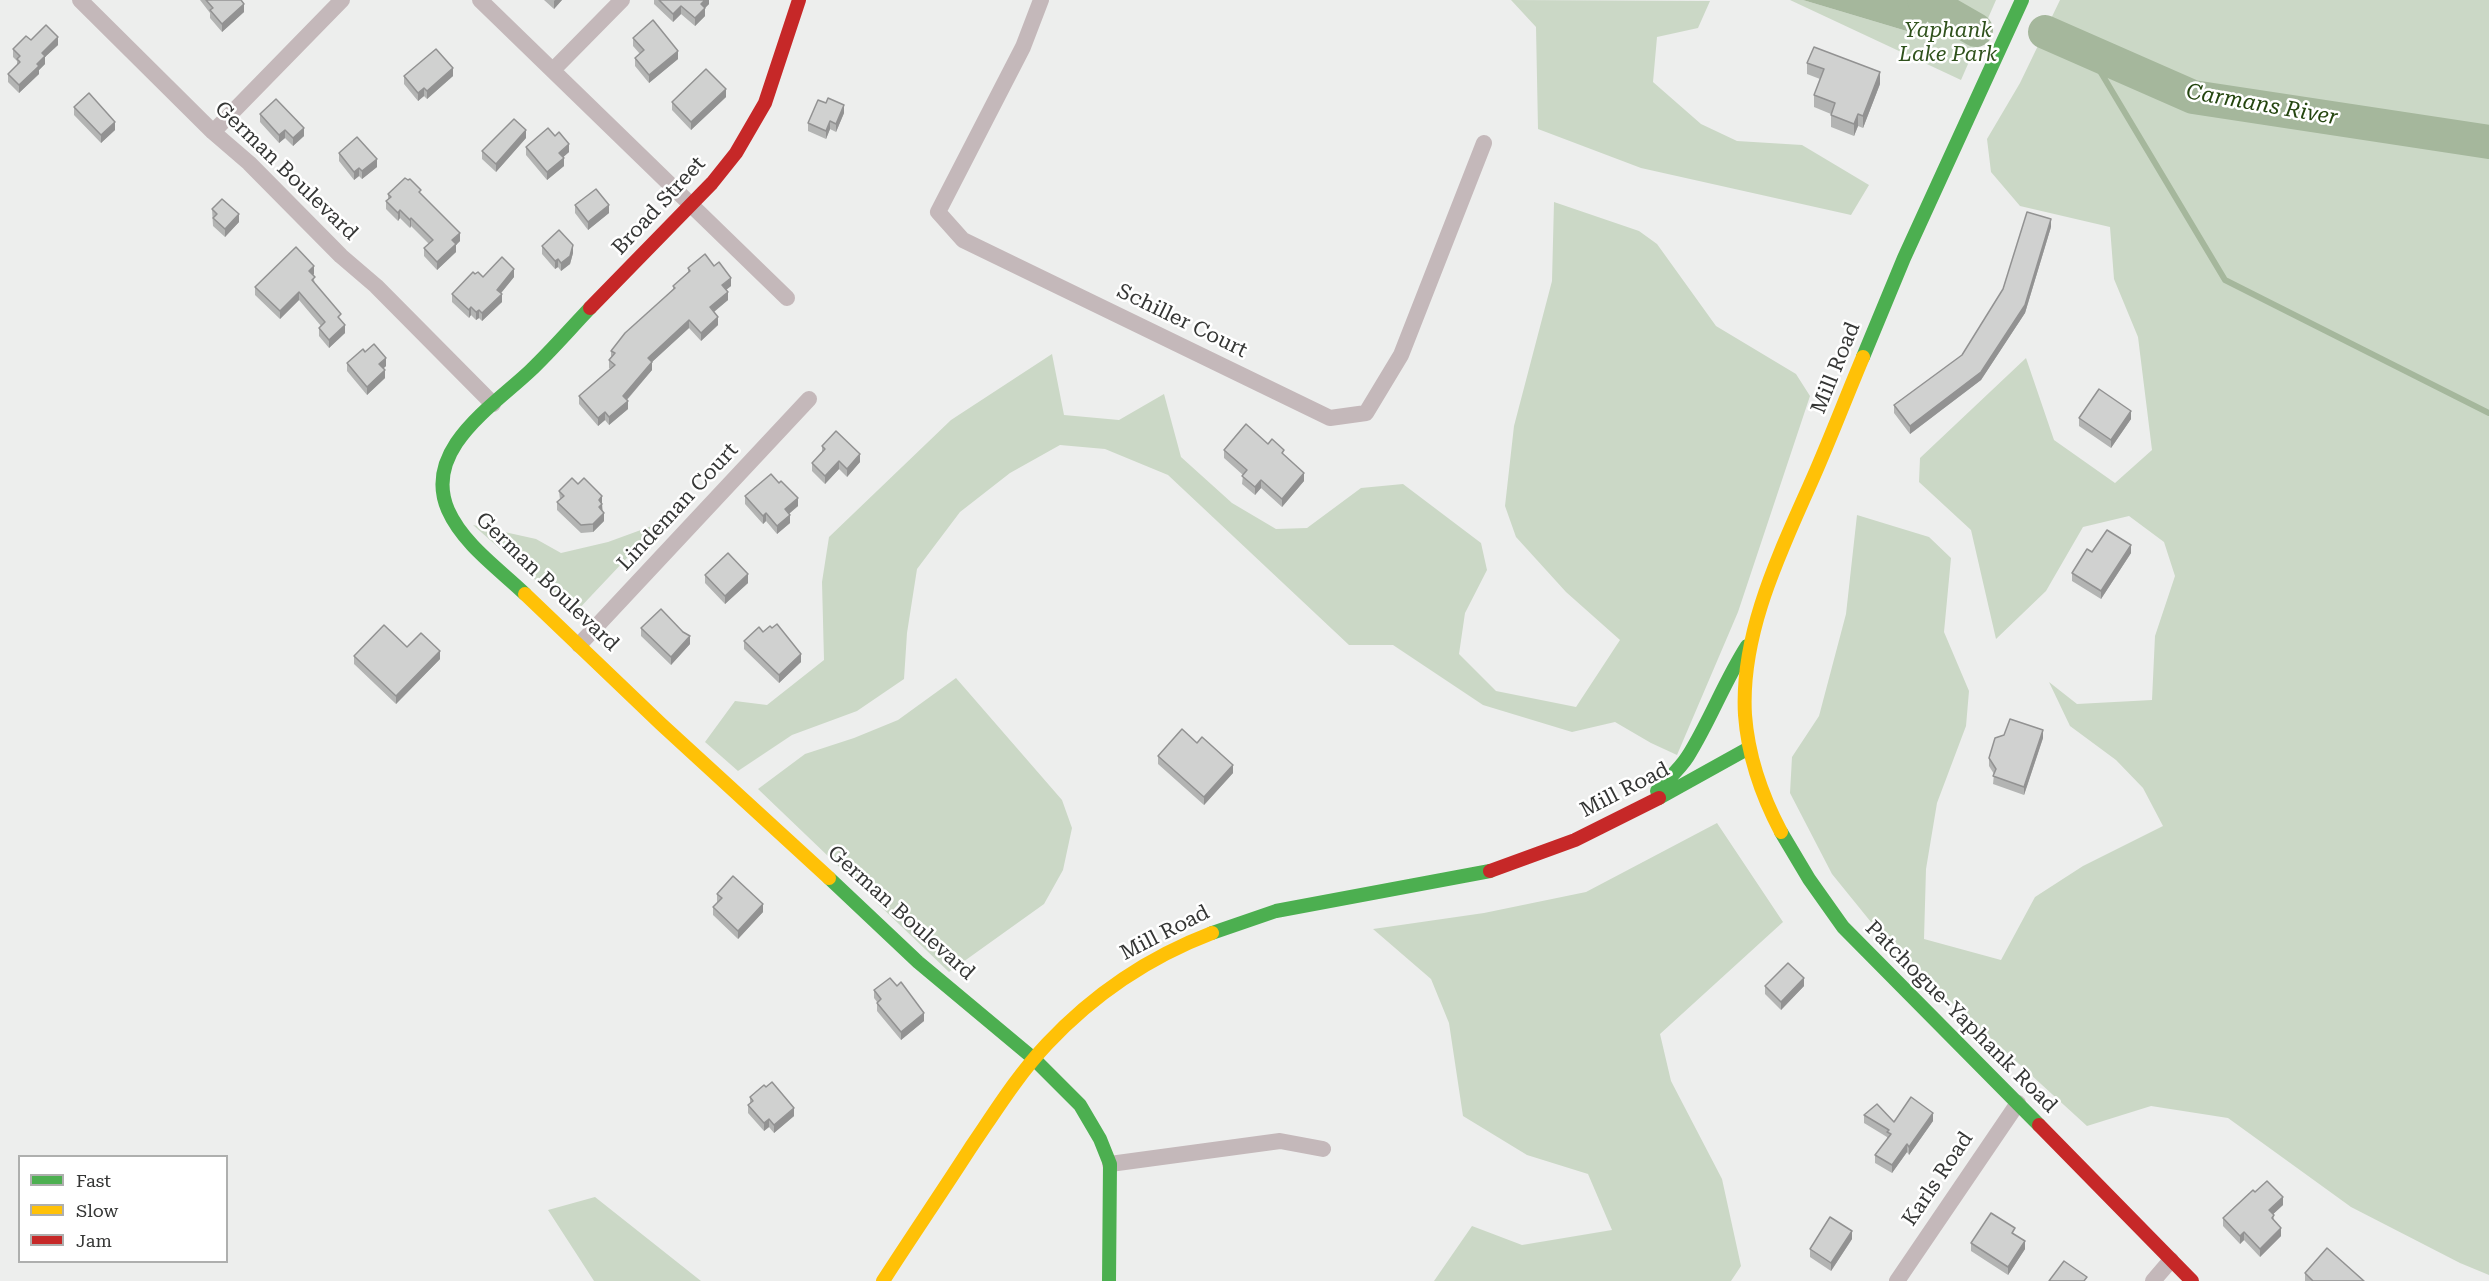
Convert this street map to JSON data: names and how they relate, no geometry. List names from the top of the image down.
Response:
{
  "streets": {
    "main road": [
      "German Boulevard",
      "Broad Street",
      "Mill Road",
      "Patchogue-Yaphank Road"
    ],
    "street": ["Schiller Court", "Lindeman Court", "Karls Road"]
  },
  "crossings": [
    ["German Boulevard", "Broad Street"],
    ["German Boulevard", "Mill Road"],
    ["German Boulevard", "Lindeman Court"],
    ["Mill Road", "Patchogue-Yaphank Road"],
    ["Patchogue-Yaphank Road", "Karls Road"]
  ],
  "water": ["Carmans River"],
  "parks": ["Yaphank Lake Park"],
  "legend": ["Fast", "Slow", "Jam"]
}
